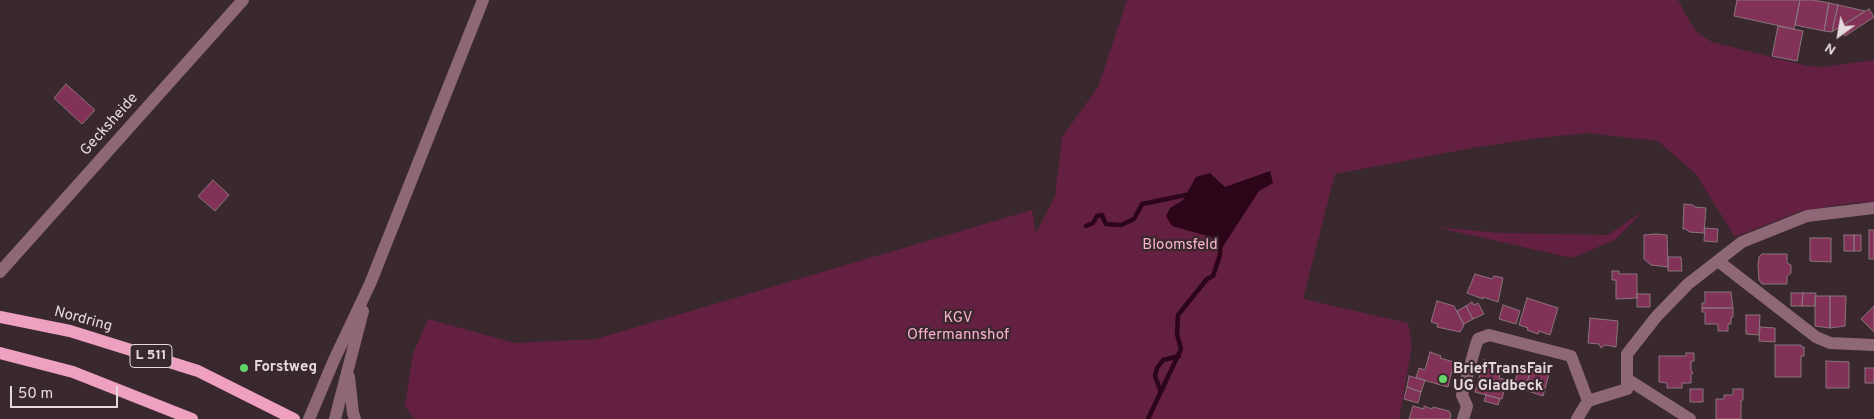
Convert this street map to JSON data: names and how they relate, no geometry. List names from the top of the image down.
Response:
{
  "streets": {
    "main road": ["Nordring", "L 511"],
    "street": ["Gecksheide"]
  },
  "parks": ["Bloomsfeld", "KGV Offermannshof"],
  "places": ["Forstweg", "BriefTransFair UG Gladbeck"],
  "scale_bar": "50 m",
  "north": "bottom left"
}
